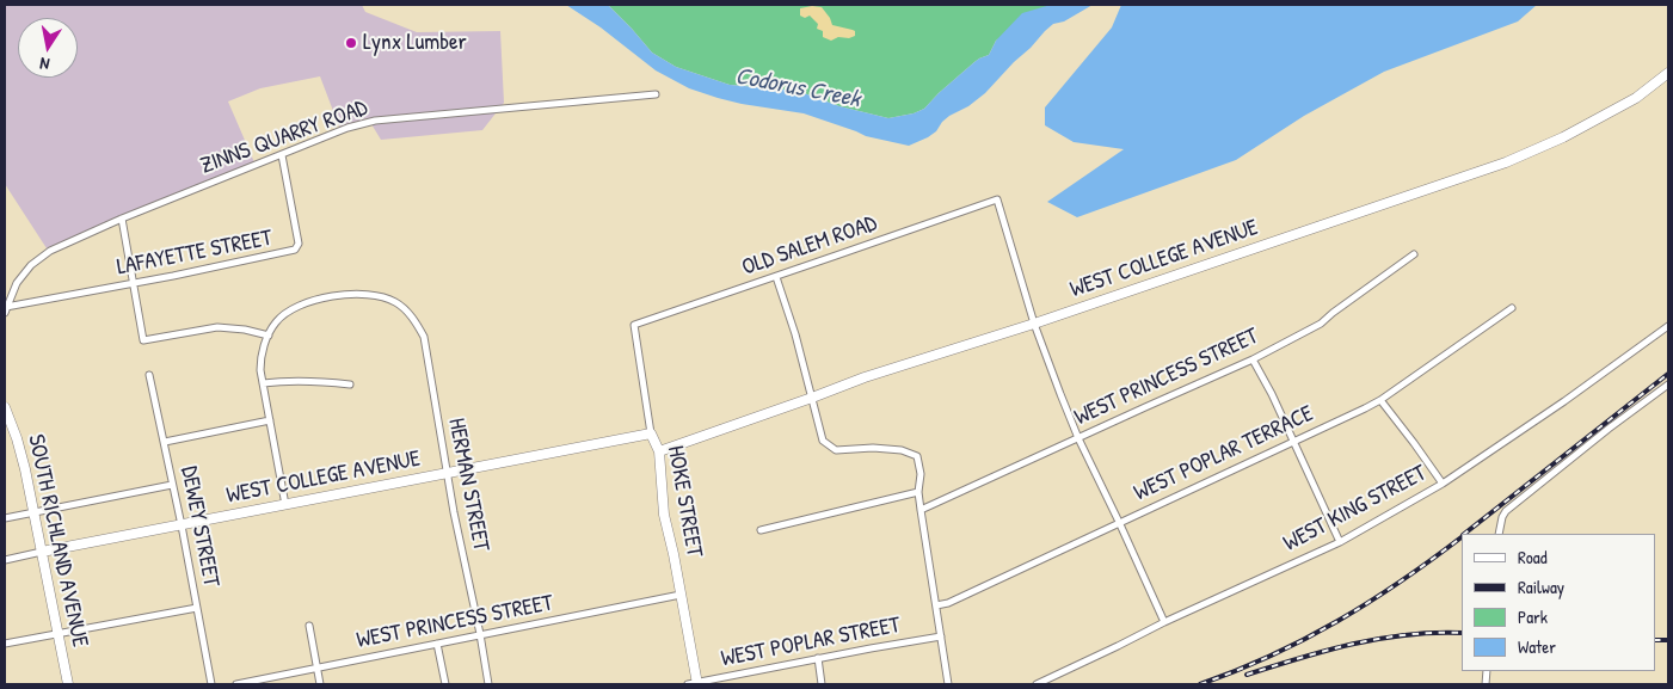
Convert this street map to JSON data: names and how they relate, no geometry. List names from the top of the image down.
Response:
{
  "streets": {
    "street": [
      "ZINNS QUARRY ROAD",
      "OLD SALEM ROAD",
      "LAFAYETTE STREET",
      "WEST COLLEGE AVENUE",
      "WEST PRINCESS STREET",
      "WEST POPLAR TERRACE",
      "HERMAN STREET",
      "HOKE STREET",
      "WEST KING STREET",
      "DEWEY STREET",
      "SOUTH RICHLAND AVENUE",
      "WEST POPLAR STREET"
    ]
  },
  "crossings": [
    ["ZINNS QUARRY ROAD", "LAFAYETTE STREET"],
    ["OLD SALEM ROAD", "WEST COLLEGE AVENUE"],
    ["OLD SALEM ROAD", "HOKE STREET"],
    ["WEST COLLEGE AVENUE", "HERMAN STREET"],
    ["WEST COLLEGE AVENUE", "HOKE STREET"],
    ["WEST COLLEGE AVENUE", "DEWEY STREET"],
    ["WEST COLLEGE AVENUE", "SOUTH RICHLAND AVENUE"],
    ["WEST PRINCESS STREET", "HERMAN STREET"],
    ["WEST PRINCESS STREET", "HOKE STREET"],
    ["HOKE STREET", "WEST POPLAR STREET"]
  ],
  "water": ["Codorus Creek"],
  "places": ["Lynx Lumber"],
  "legend": [
    "Road",
    "Railway",
    "Park",
    "Water"
  ],
  "north": "bottom"
}
